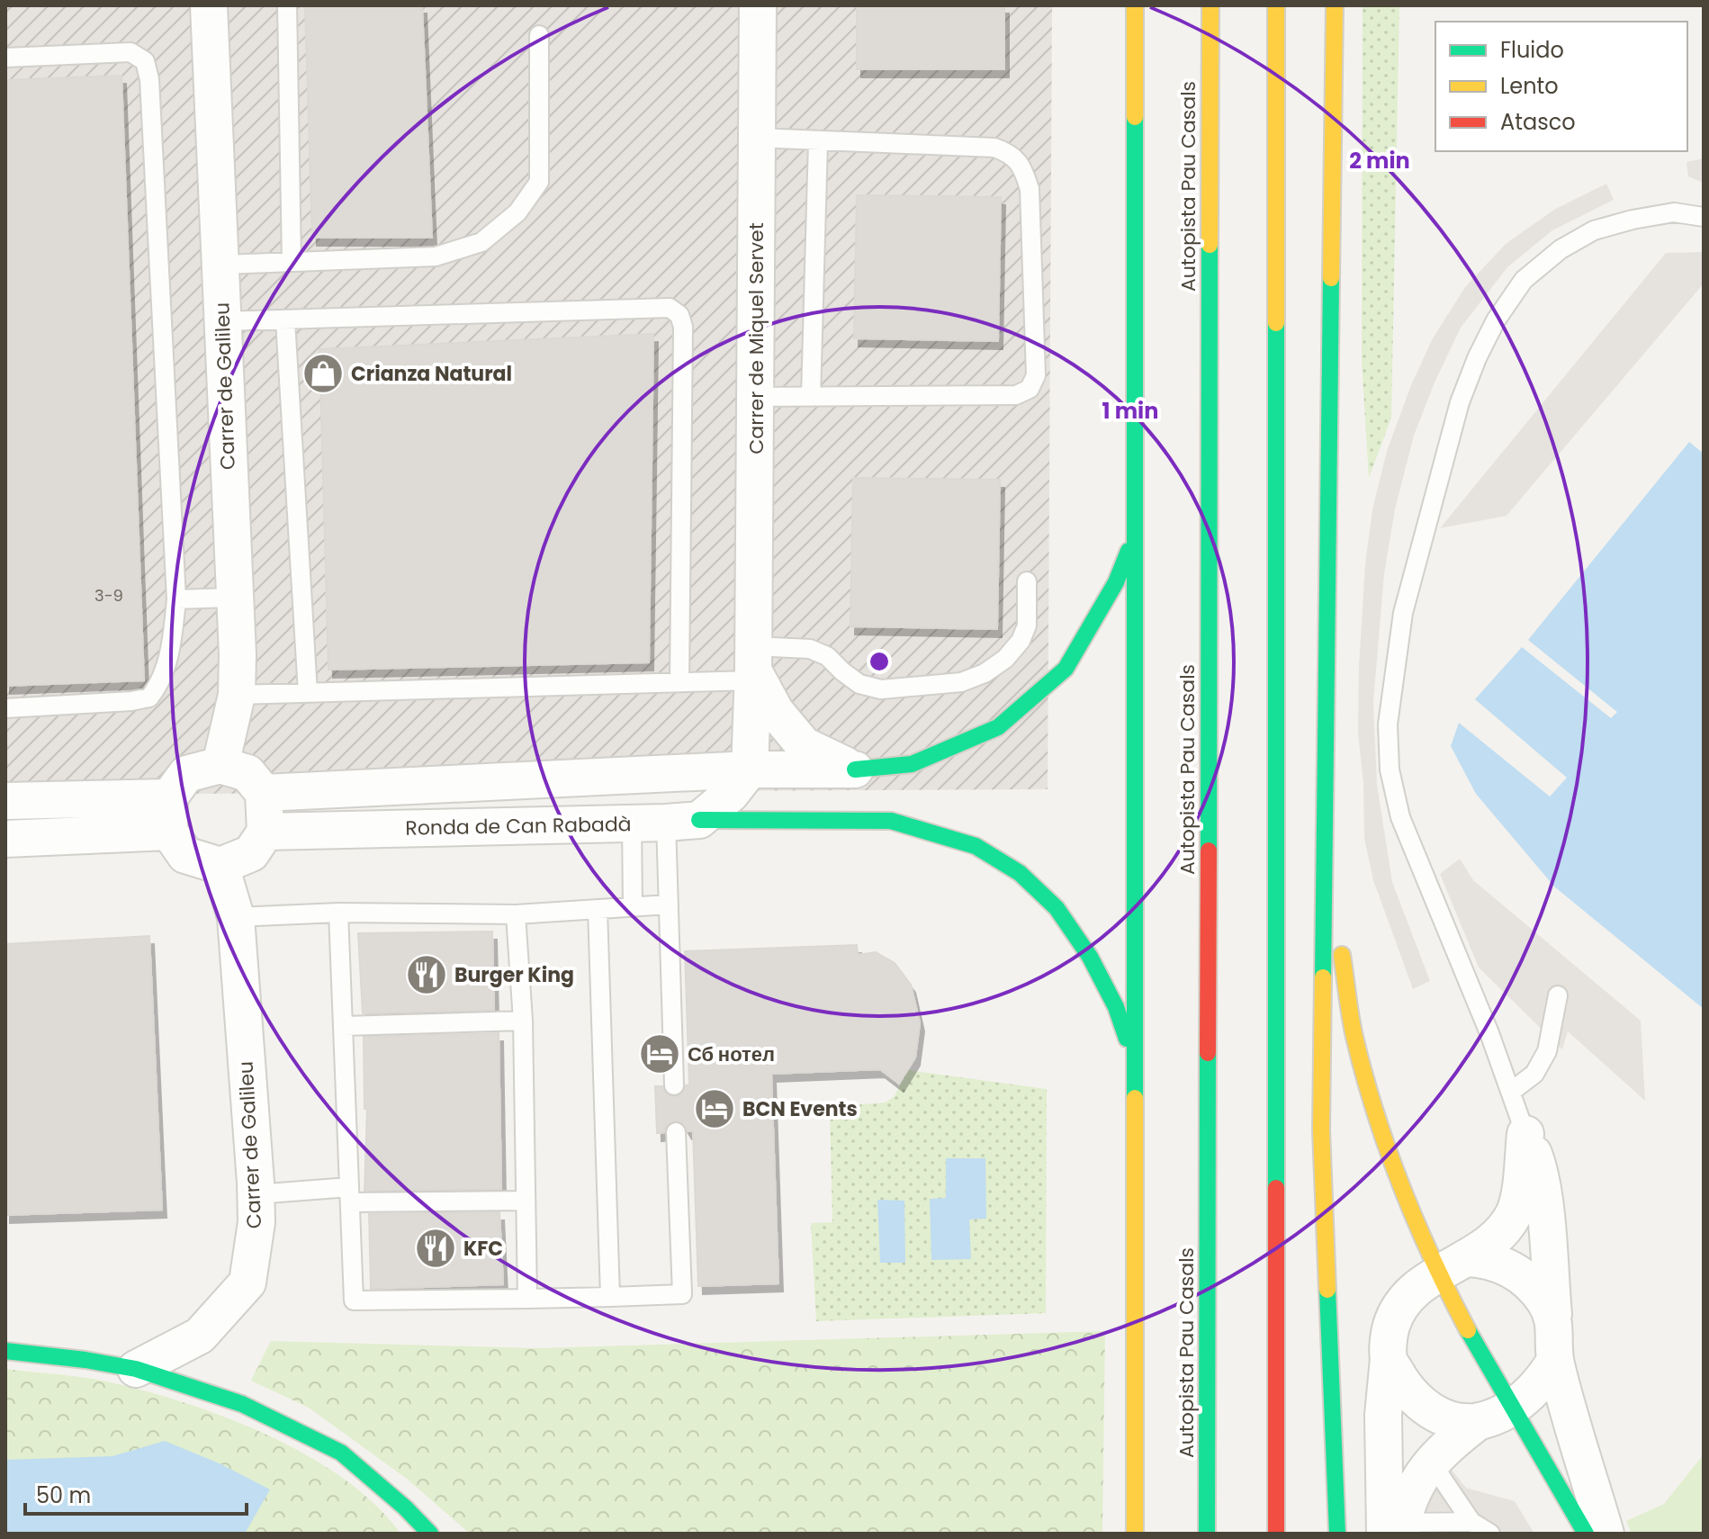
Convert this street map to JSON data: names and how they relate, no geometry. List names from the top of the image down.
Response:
{
  "streets": {
    "main road": ["Autopista Pau Casals"],
    "street": ["Carrer de Miquel Servet", "Carrer de Galileu", "Ronda de Can Rabadà"]
  },
  "crossings": [
    ["Carrer de Galileu", "Ronda de Can Rabadà"]
  ],
  "places": {
    "shop": ["Crianza Natural"],
    "restaurant": ["Burger King", "KFC"],
    "hotel": ["Сб нотел", "BCN Events"]
  },
  "house_numbers": ["3-9"],
  "legend": ["Fluido", "Lento", "Atasco"],
  "scale_bar": "50 m",
  "rings": ["2 min", "1 min"]
}
